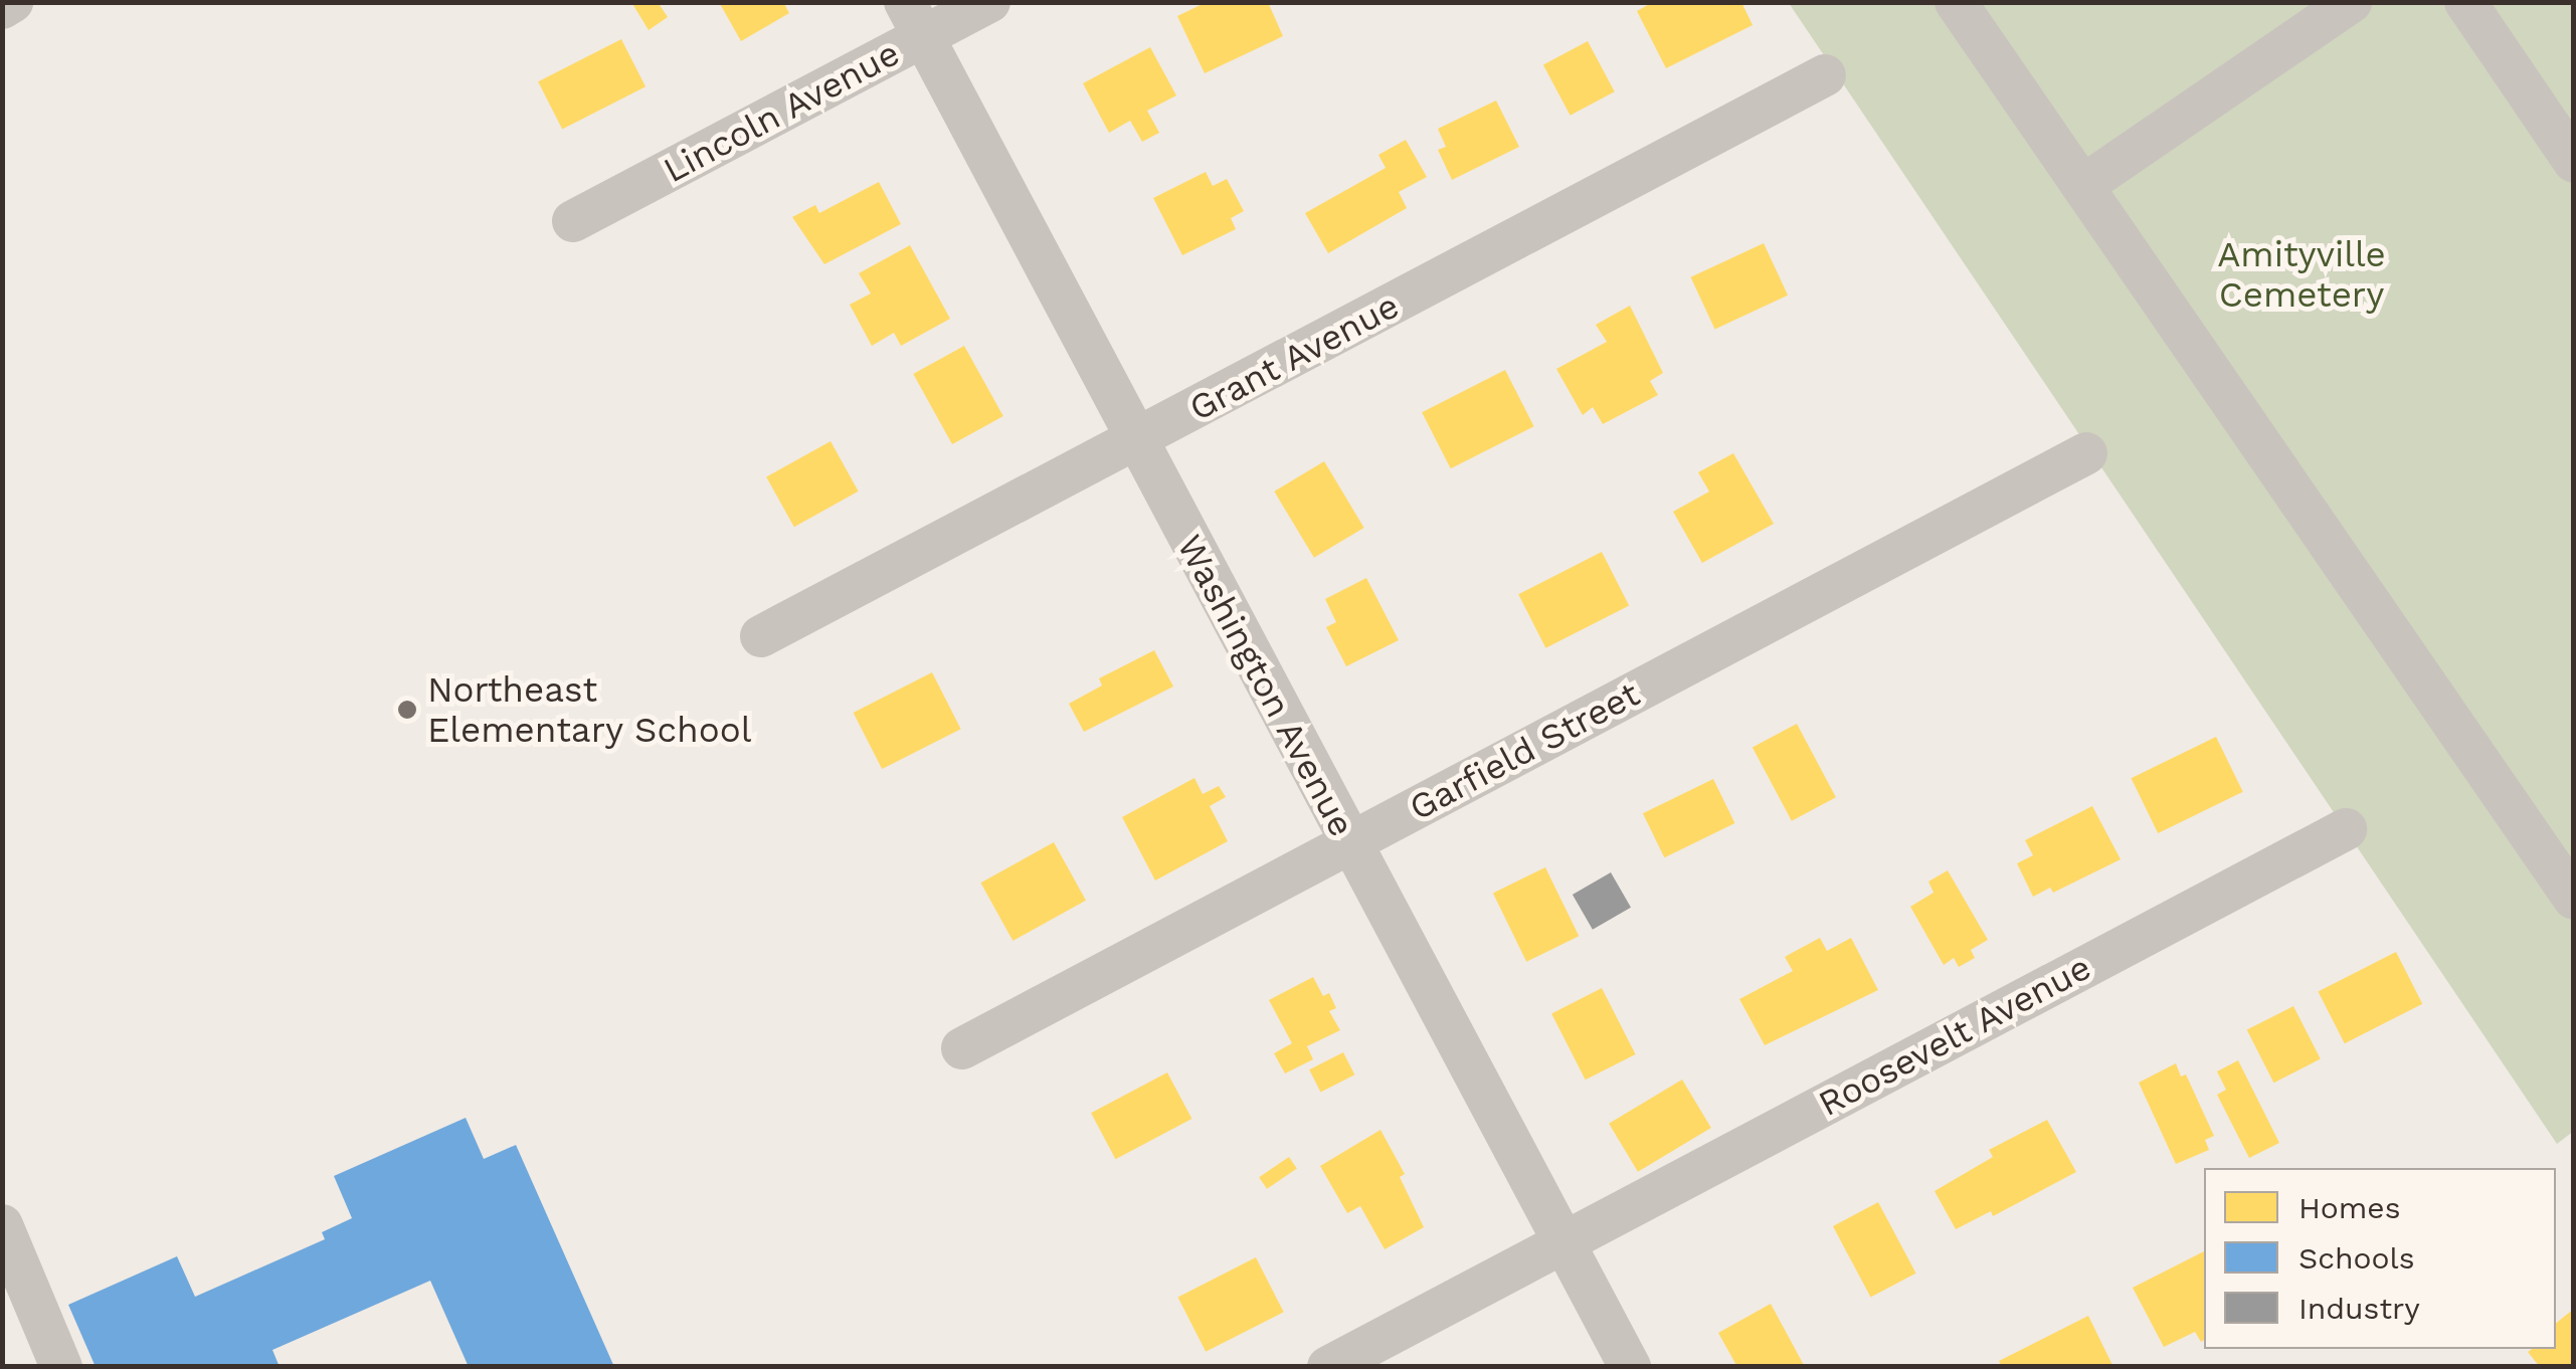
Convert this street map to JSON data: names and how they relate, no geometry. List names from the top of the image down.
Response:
{
  "streets": {
    "street": [
      "Lincoln Avenue",
      "Grant Avenue",
      "Washington Avenue",
      "Garfield Street",
      "Roosevelt Avenue"
    ]
  },
  "crossings": [
    ["Lincoln Avenue", "Washington Avenue"],
    ["Grant Avenue", "Washington Avenue"],
    ["Washington Avenue", "Garfield Street"],
    ["Washington Avenue", "Roosevelt Avenue"]
  ],
  "parks": ["Amityville Cemetery"],
  "places": ["Northeast Elementary School"],
  "legend": ["Homes", "Schools", "Industry"]
}
